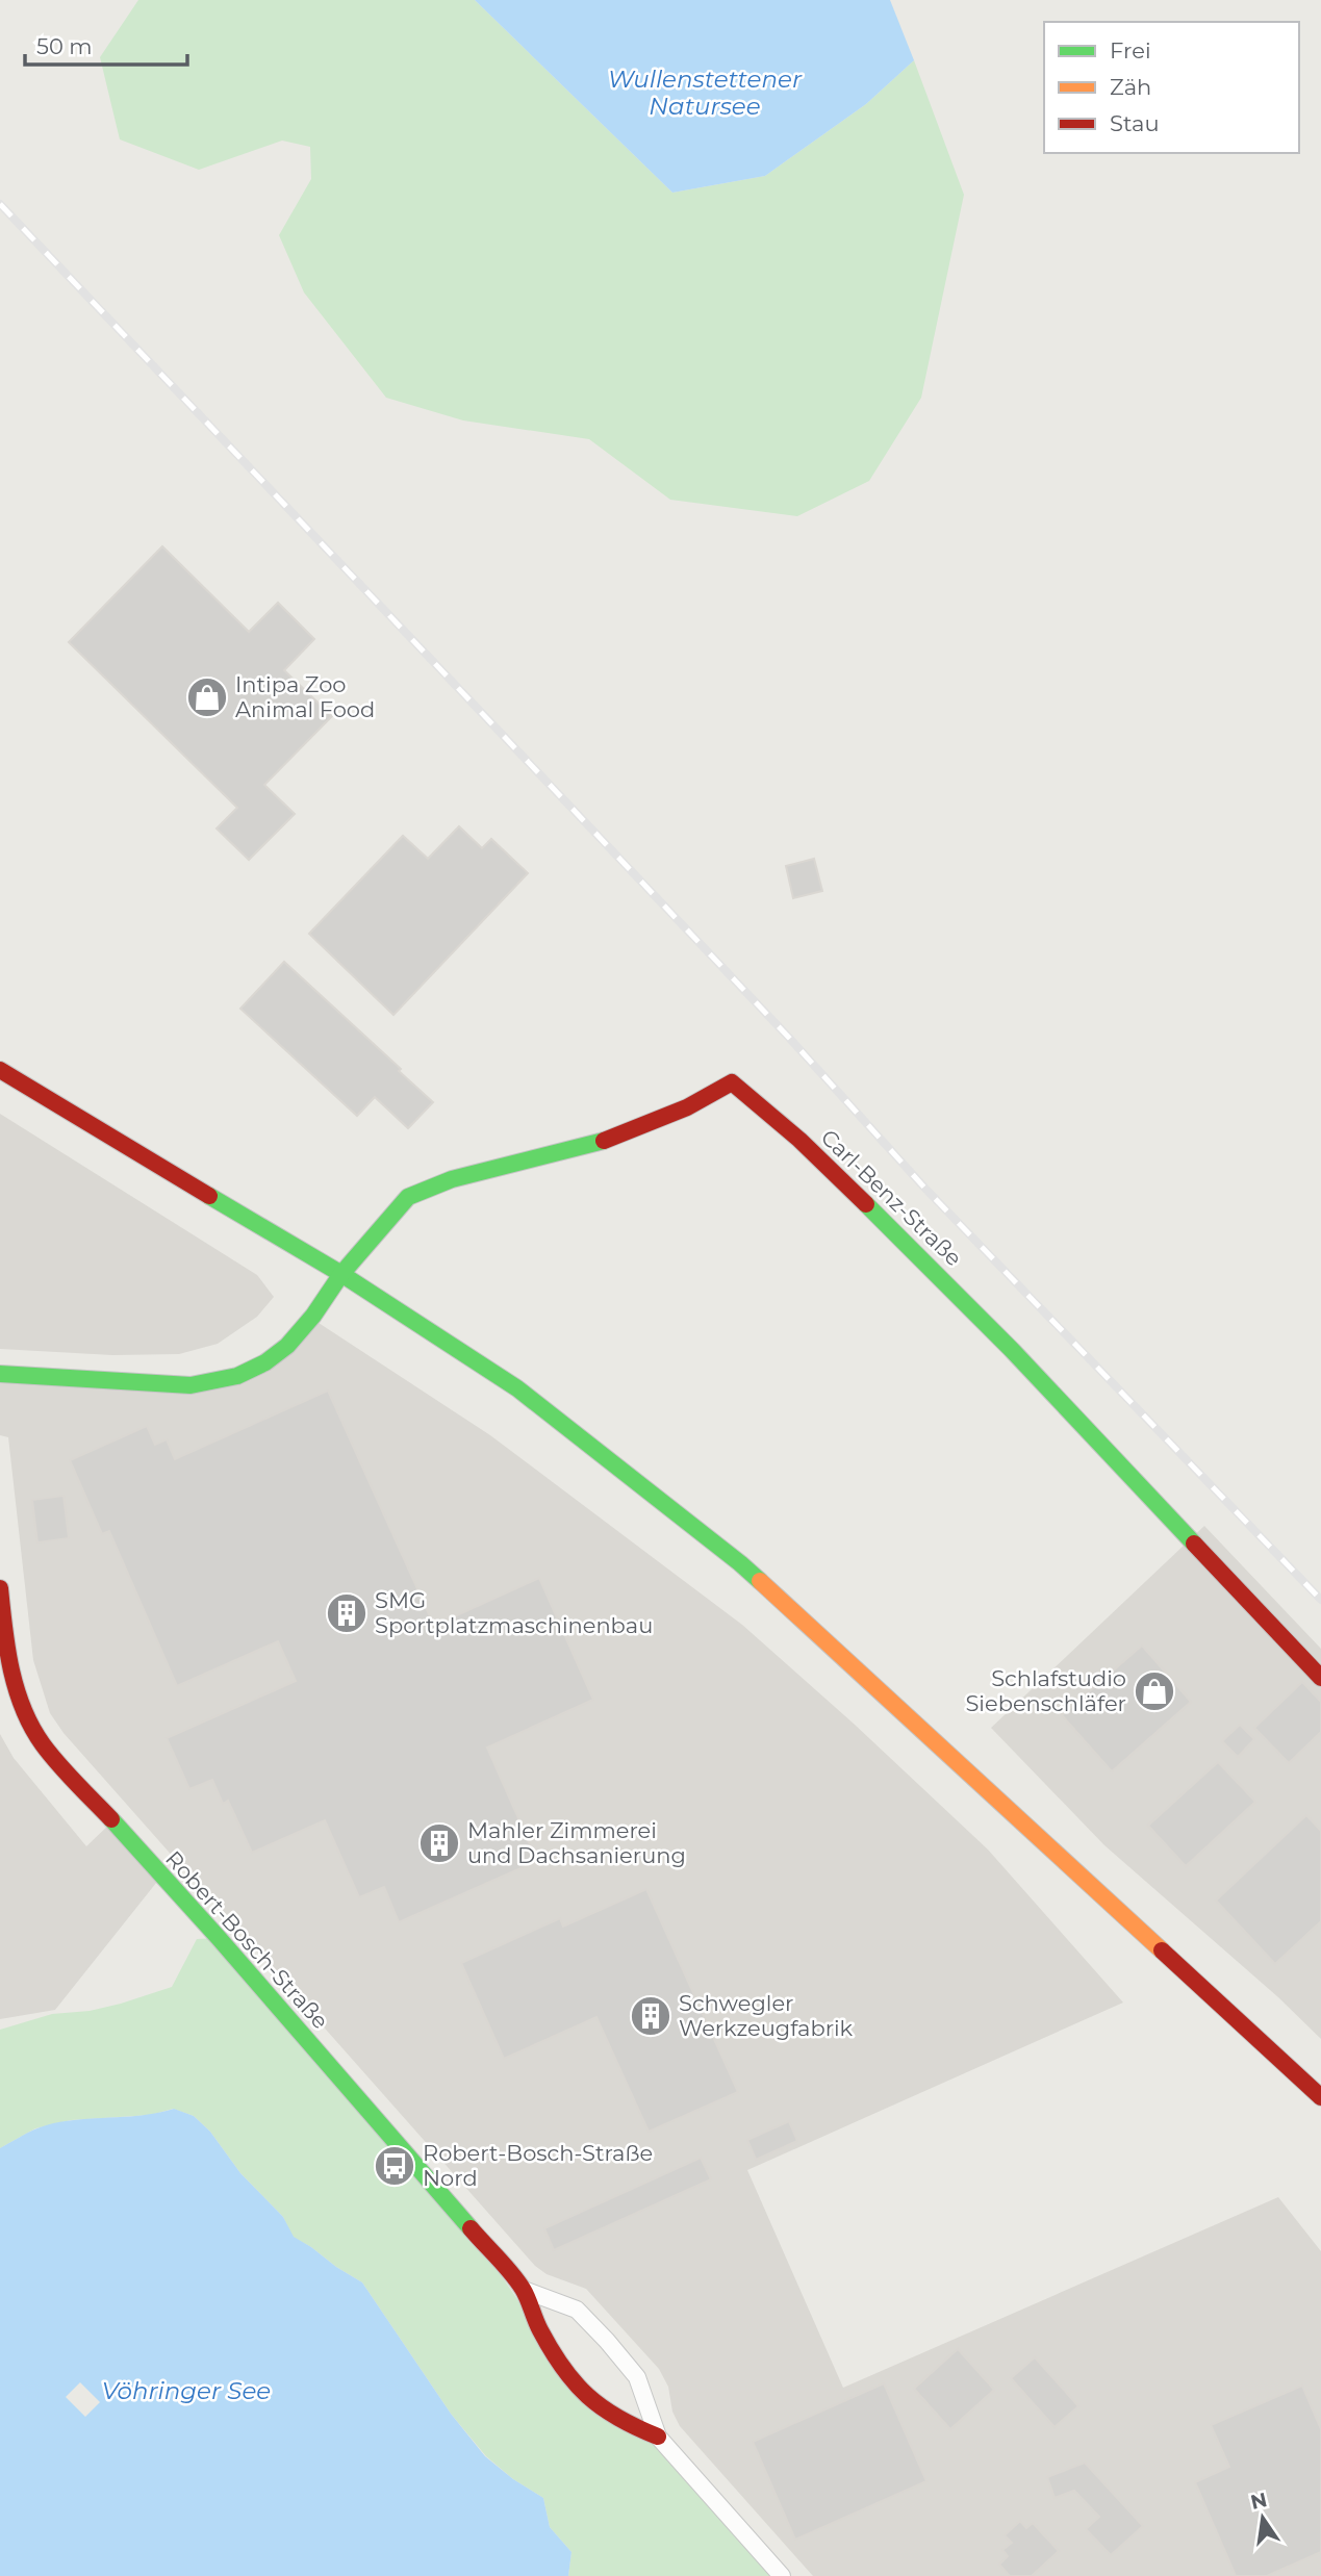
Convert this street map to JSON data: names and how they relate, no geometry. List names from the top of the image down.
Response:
{
  "streets": {
    "street": ["Carl-Benz-Straße", "Robert-Bosch-Straße"]
  },
  "water": ["Wullenstettener Natursee", "Vöhringer See"],
  "places": {
    "shop": ["Intipa Zoo Animal Food", "Schlafstudio Siebenschläfer"],
    "building": ["SMG Sportplatzmaschinenbau", "Mahler Zimmerei und Dachsanierung", "Schwegler Werkzeugfabrik"],
    "bus stop": ["Robert-Bosch-Straße Nord"]
  },
  "legend": ["Frei", "Zäh", "Stau"],
  "scale_bar": "50 m",
  "north": "top"
}
